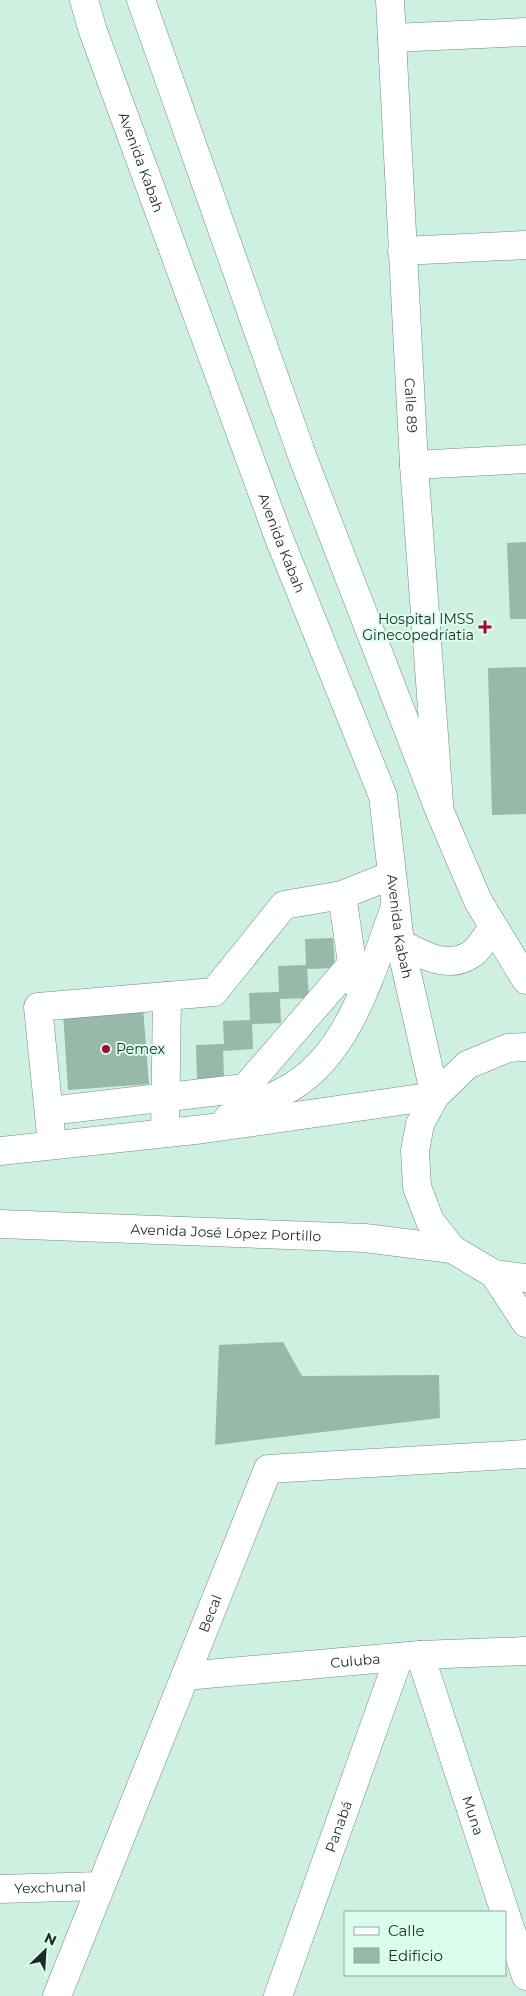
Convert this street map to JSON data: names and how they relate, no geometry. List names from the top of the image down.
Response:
{
  "streets": {
    "main road": [
      "Avenida Kabah",
      "Calle 89",
      "Avenida José López Portillo",
      "Becal",
      "Culuba",
      "Muna",
      "Panabá",
      "Yexchunal"
    ]
  },
  "crossings": [
    ["Becal", "Culuba"],
    ["Becal", "Yexchunal"],
    ["Culuba", "Muna"],
    ["Culuba", "Panabá"],
    ["Muna", "Panabá"]
  ],
  "places": {
    "health": ["Hospital IMSS Ginecopedríatia"],
    "other": ["Pemex"]
  },
  "legend": ["Calle", "Edificio"],
  "north": "top right"
}
